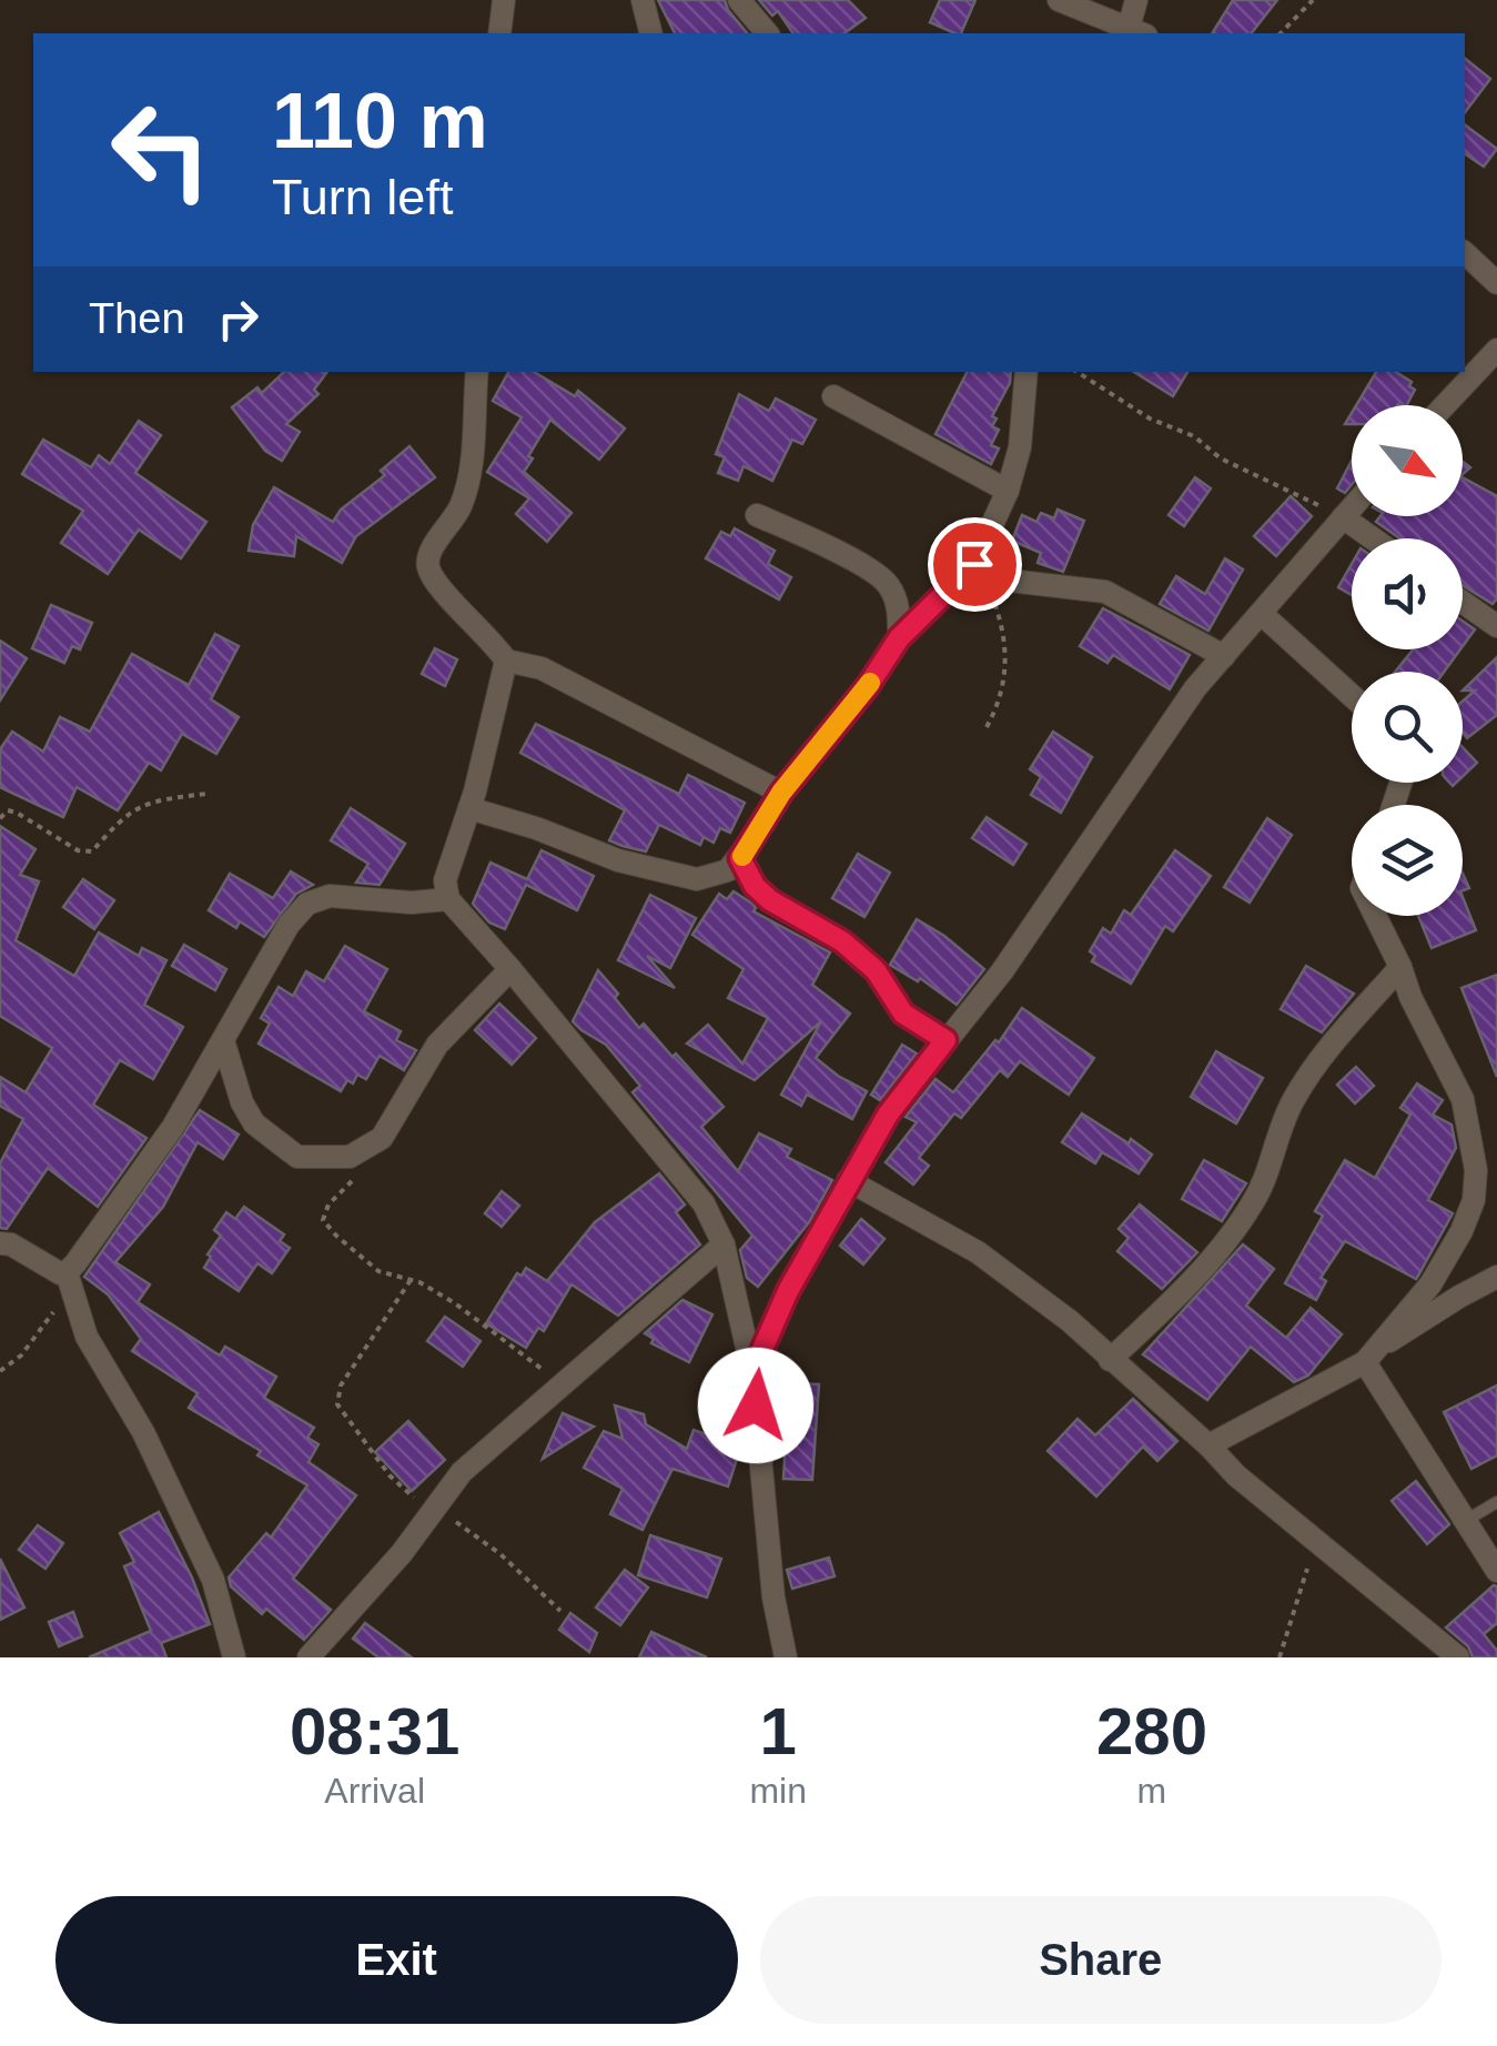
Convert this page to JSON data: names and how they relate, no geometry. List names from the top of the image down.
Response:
{
  "north": "bottom right",
  "page": {
    "turn": ["110 m", "Turn left"],
    "then": "Then",
    "eta": [
      "08:31",
      "Arrival",
      "1",
      "min",
      "280",
      "m"
    ],
    "buttons": ["Exit", "Share"]
  }
}
